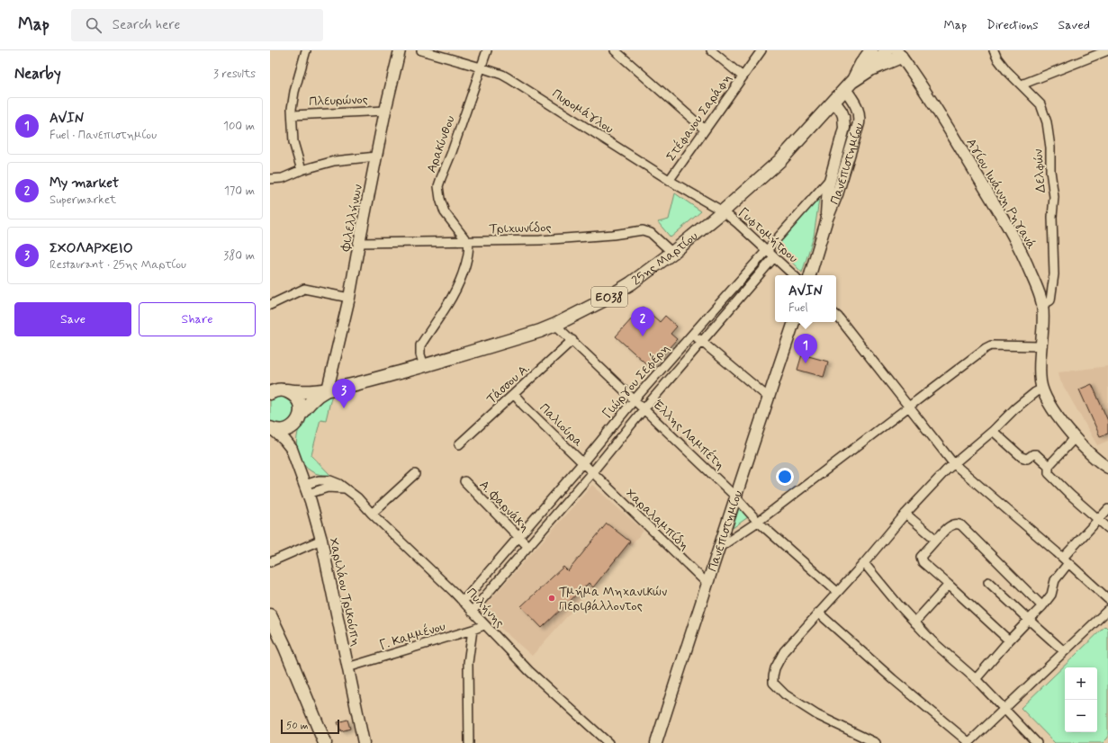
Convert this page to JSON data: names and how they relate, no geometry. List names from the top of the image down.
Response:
{
  "streets": {
    "main road": ["25ης Μαρτίου", "ΕΟ38"],
    "street": [
      "Πλευρώνος",
      "Πυρομάγλου",
      "Στέφανου Σαράφη",
      "Αρακύνθου",
      "Πανεπιστημίου",
      "Δελφών",
      "Αγίου Ιωάννη Ρηγανά",
      "Φιλελλήνων",
      "Τριχωνίδος",
      "Γυφτομήτρου",
      "Γιώργου Σεφέρη",
      "Τάσσου Α.",
      "Παλιούρα",
      "Έλλης Λαμπέτη",
      "Α. Φαρνάκη",
      "Χαραλαμπίδη",
      "Χαριλάου Τρικούπη",
      "Πυλήνης",
      "Γ. Καμμένου"
    ]
  },
  "crossings": [
    ["Πλευρώνος", "Φιλελλήνων"],
    ["Πυρομάγλου", "Στέφανου Σαράφη"],
    ["Πυρομάγλου", "Αρακύνθου"],
    ["Πυρομάγλου", "Γυφτομήτρου"],
    ["Πυρομάγλου", "25ης Μαρτίου"],
    ["Αρακύνθου", "Τριχωνίδος"],
    ["Πανεπιστημίου", "25ης Μαρτίου"],
    ["Πανεπιστημίου", "ΕΟ38"],
    ["Πανεπιστημίου", "Γιώργου Σεφέρη"],
    ["Πανεπιστημίου", "Έλλης Λαμπέτη"],
    ["Πανεπιστημίου", "Χαραλαμπίδη"],
    ["Δελφών", "Αγίου Ιωάννη Ρηγανά"],
    ["Φιλελλήνων", "Τριχωνίδος"],
    ["Φιλελλήνων", "25ης Μαρτίου"],
    ["Τριχωνίδος", "25ης Μαρτίου"],
    ["Γυφτομήτρου", "25ης Μαρτίου"],
    ["Γυφτομήτρου", "Γιώργου Σεφέρη"],
    ["25ης Μαρτίου", "ΕΟ38"],
    ["25ης Μαρτίου", "Έλλης Λαμπέτη"],
    ["25ης Μαρτίου", "Χαριλάου Τρικούπη"],
    ["ΕΟ38", "Χαριλάου Τρικούπη"],
    ["Γιώργου Σεφέρη", "Παλιούρα"],
    ["Γιώργου Σεφέρη", "Έλλης Λαμπέτη"],
    ["Γιώργου Σεφέρη", "Α. Φαρνάκη"],
    ["Γιώργου Σεφέρη", "Χαραλαμπίδη"],
    ["Γιώργου Σεφέρη", "Πυλήνης"],
    ["Τάσσου Α.", "Παλιούρα"],
    ["Τάσσου Α.", "Έλλης Λαμπέτη"],
    ["Παλιούρα", "Χαραλαμπίδη"],
    ["Χαριλάου Τρικούπη", "Πυλήνης"],
    ["Χαριλάου Τρικούπη", "Γ. Καμμένου"],
    ["Πυλήνης", "Γ. Καμμένου"]
  ],
  "places": ["Τμήμα Μηχανικών Περιβάλλοντος"],
  "scale_bar": "50 m",
  "page": {
    "header": "Map",
    "search": "Search here",
    "nav": ["Map", "Directions", "Saved"],
    "heading": ["Nearby", "3 results"],
    "list": [
      {
        "mark": "1",
        "name": "AVIN",
        "note": "Fuel · Πανεπιστημίου",
        "value": "100 m"
      },
      {
        "mark": "2",
        "name": "My market",
        "note": "Supermarket",
        "value": "170 m"
      },
      {
        "mark": "3",
        "name": "ΣΧΟΛΑΡΧΕΙΟ",
        "note": "Restaurant · 25ης Μαρτίου",
        "value": "380 m"
      }
    ],
    "popup": ["AVIN", "Fuel"],
    "buttons": ["Save", "Share"],
    "pins": ["2", "1", "3"],
    "map_buttons": ["+", "−"],
    "scale": "50 m"
  }
}
